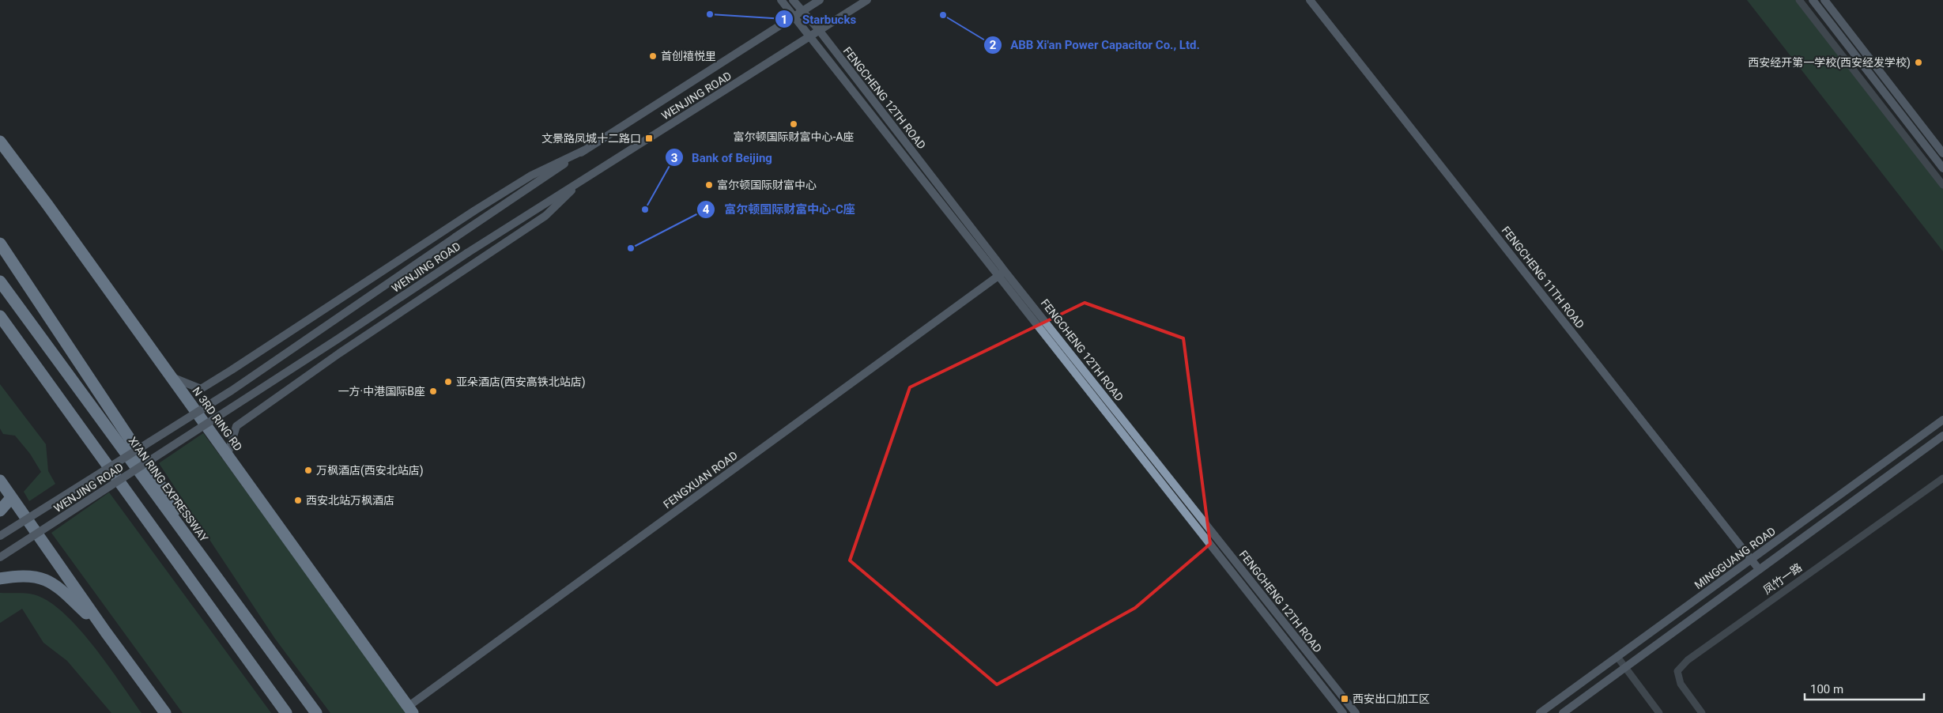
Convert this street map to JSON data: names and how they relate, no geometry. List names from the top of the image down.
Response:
{
  "streets": {
    "highway": ["N 3RD RING RD", "XI'AN RING EXPRESSWAY"],
    "main road": [
      "WENJING ROAD",
      "FENGCHENG 12TH ROAD",
      "FENGCHENG 11TH ROAD",
      "FENGXUAN ROAD",
      "MINGGUANG ROAD"
    ],
    "street": ["凤竹一路"]
  },
  "crossings": [
    ["WENJING ROAD", "FENGCHENG 12TH ROAD"],
    ["FENGCHENG 12TH ROAD", "FENGXUAN ROAD"],
    ["FENGCHENG 11TH ROAD", "MINGGUANG ROAD"],
    ["N 3RD RING RD", "FENGXUAN ROAD"]
  ],
  "places": {
    "other": [
      "Starbucks",
      "ABB Xi'an Power Capacitor Co., Ltd.",
      "首创禧悦里",
      "西安经开第一学校(西安经发学校)",
      "富尔顿国际财富中心-A座",
      "富尔顿国际财富中心",
      "Bank of Beijing",
      "富尔顿国际财富中心-C座",
      "亚朵酒店(西安高铁北站店)",
      "一方·中港国际B座",
      "万枫酒店(西安北站店)",
      "西安北站万枫酒店"
    ],
    "transit": ["文景路凤城十二路口", "西安出口加工区"]
  },
  "scale_bar": "100 m"
}
